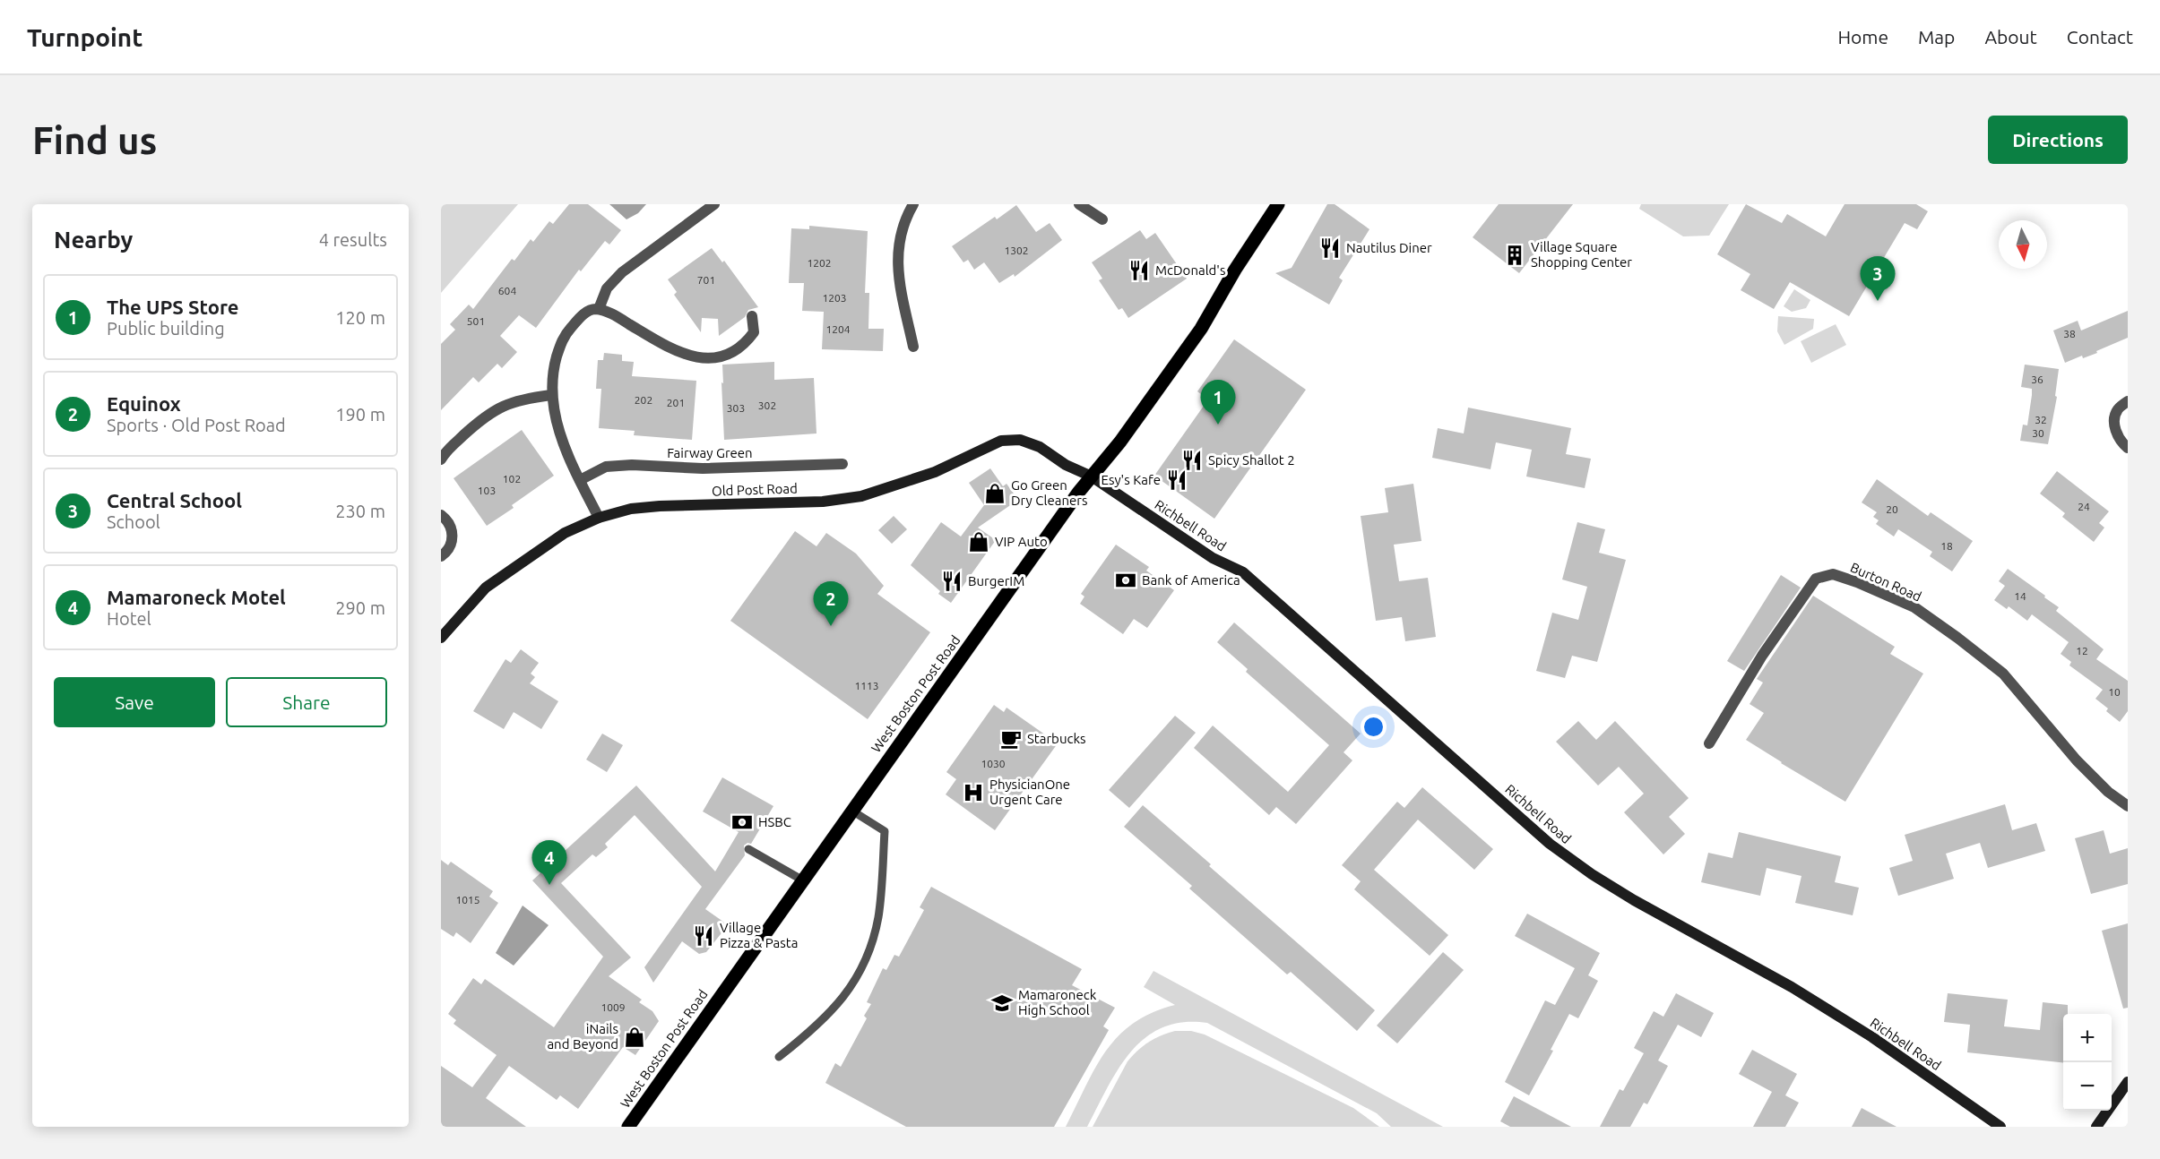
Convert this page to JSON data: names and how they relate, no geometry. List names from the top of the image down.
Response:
{
  "streets": {
    "main road": ["West Boston Post Road"],
    "street": [
      "Fairway Green",
      "Old Post Road",
      "Richbell Road",
      "Burton Road"
    ]
  },
  "crossings": [
    ["Old Post Road", "Richbell Road"],
    ["Old Post Road", "West Boston Post Road"],
    ["Richbell Road", "West Boston Post Road"]
  ],
  "places": {
    "restaurant": [
      "Nautilus Diner",
      "McDonald's",
      "Spicy Shallot 2",
      "Esy's Kafe",
      "BurgerIM",
      "Village Pizza & Pasta"
    ],
    "building": ["Village Square Shopping Center"],
    "shop": ["Go Green Dry Cleaners", "VIP Auto", "iNails and Beyond"],
    "bank": ["Bank of America", "HSBC"],
    "cafe": ["Starbucks"],
    "hospital": ["PhysicianOne Urgent Care"],
    "school or university": ["Mamaroneck High School"]
  },
  "house_numbers": [
    "1302",
    "1202",
    "701",
    "604",
    "1203",
    "501",
    "1204",
    "38",
    "36",
    "202",
    "201",
    "302",
    "303",
    "32",
    "30",
    "102",
    "103",
    "24",
    "20",
    "18",
    "14",
    "12",
    "1113",
    "10",
    "1030",
    "1015",
    "1009"
  ],
  "north": "bottom",
  "page": {
    "header": "Turnpoint",
    "nav": [
      "Home",
      "Map",
      "About",
      "Contact"
    ],
    "buttons": [
      "Directions",
      ["Save", "Share"]
    ],
    "title": "Find us",
    "heading": ["Nearby", "4 results"],
    "pins": [
      "3",
      "1",
      "2",
      "4"
    ],
    "list": [
      {
        "mark": "1",
        "name": "The UPS Store",
        "note": "Public building",
        "value": "120 m"
      },
      {
        "mark": "2",
        "name": "Equinox",
        "note": "Sports · Old Post Road",
        "value": "190 m"
      },
      {
        "mark": "3",
        "name": "Central School",
        "note": "School",
        "value": "230 m"
      },
      {
        "mark": "4",
        "name": "Mamaroneck Motel",
        "note": "Hotel",
        "value": "290 m"
      }
    ],
    "map_buttons": ["+", "−"]
  }
}
